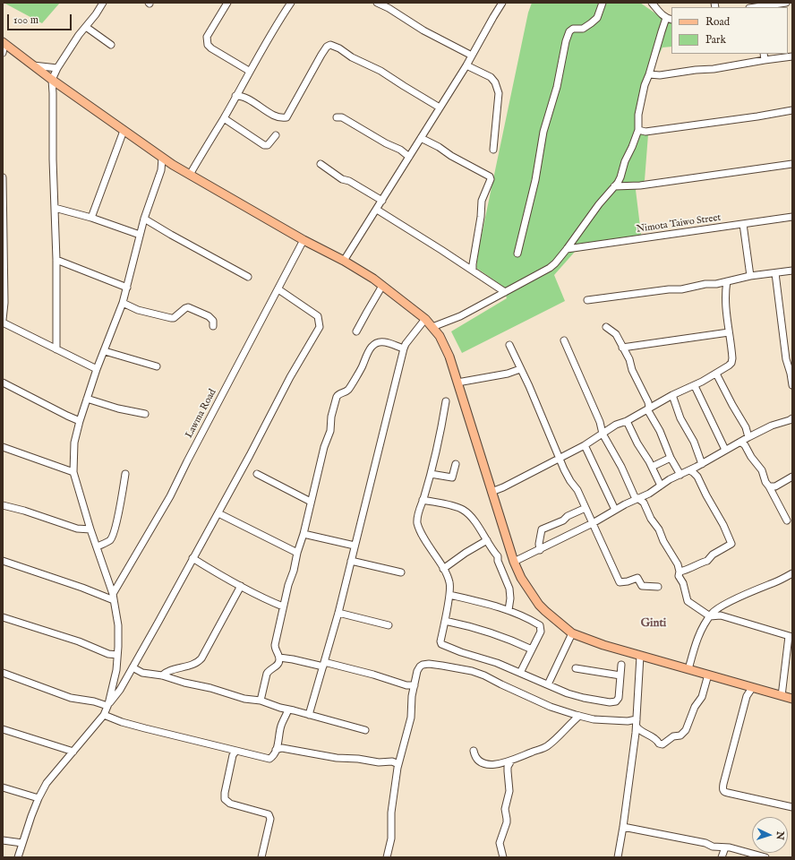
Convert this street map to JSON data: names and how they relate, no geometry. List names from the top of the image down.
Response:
{
  "streets": {
    "street": ["Nimota Taiwo Street", "Lawma Road"]
  },
  "districts": ["Ginti"],
  "legend": ["Road", "Park"],
  "scale_bar": "100 m",
  "north": "right"
}
